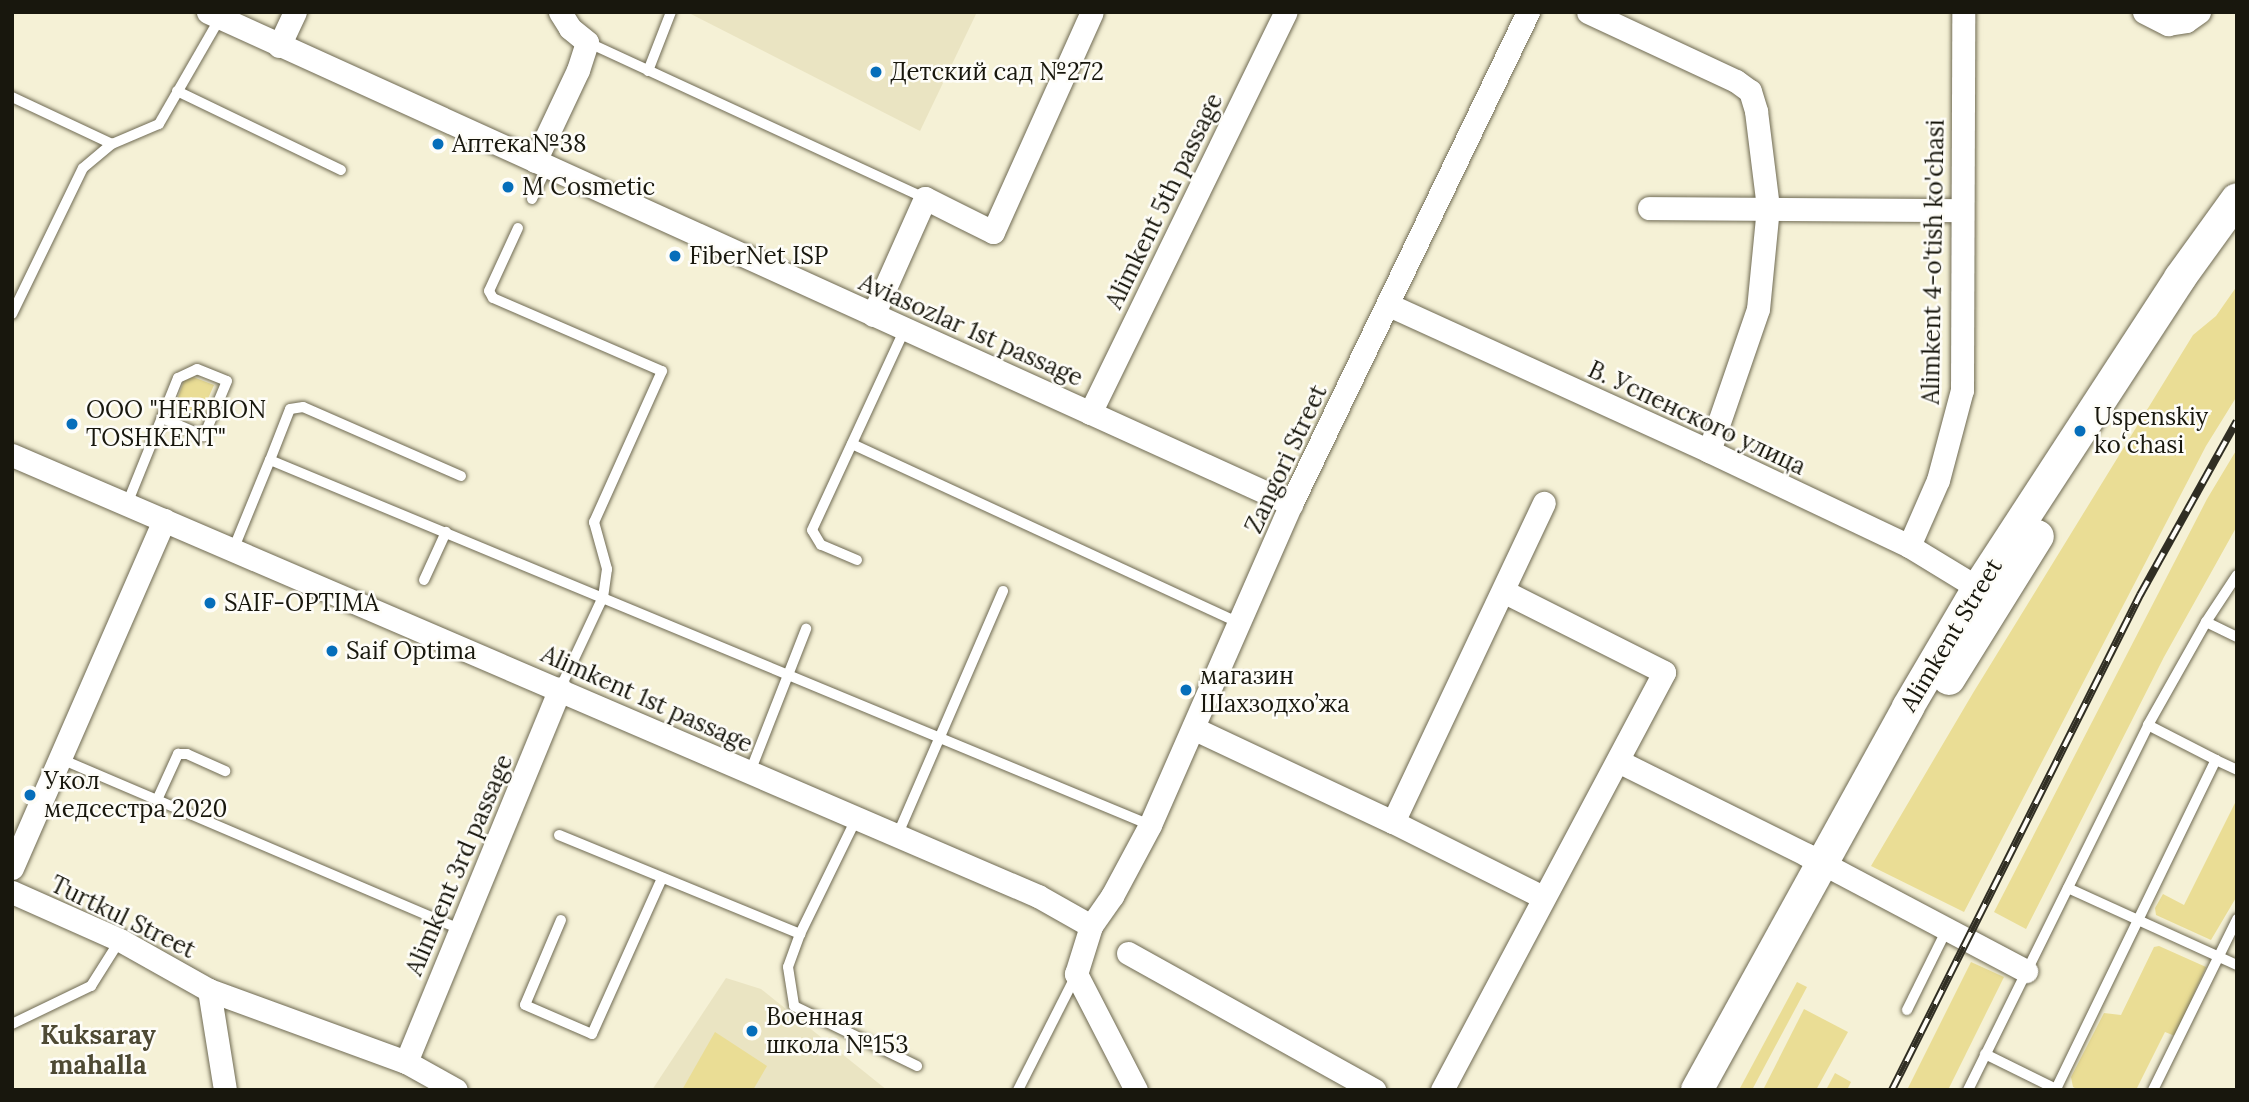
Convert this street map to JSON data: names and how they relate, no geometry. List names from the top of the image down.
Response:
{
  "streets": {
    "main road": ["Alimkent Street"],
    "street": [
      "Alimkent 5th passage",
      "Alimkent 4-o'tish ko'chasi",
      "Aviasozlar 1st passage",
      "В. Успенского улица",
      "Zangori Street",
      "Alimkent 1st passage",
      "Alimkent 3rd passage",
      "Turtkul Street"
    ]
  },
  "crossings": [
    ["Alimkent 5th passage", "Aviasozlar 1st passage"],
    ["Alimkent 4-o'tish ko'chasi", "В. Успенского улица"],
    ["Aviasozlar 1st passage", "Zangori Street"],
    ["В. Успенского улица", "Zangori Street"],
    ["В. Успенского улица", "Alimkent Street"],
    ["Zangori Street", "Alimkent 1st passage"],
    ["Alimkent 1st passage", "Alimkent 3rd passage"],
    ["Alimkent 3rd passage", "Turtkul Street"]
  ],
  "districts": ["Kuksaray mahalla"],
  "places": [
    "Детский сад №272",
    "Аптека№38",
    "M Cosmetic",
    "FiberNet ISP",
    "ООО \"HERBION TOSHKENT\"",
    "Uspenskiy koʻchasi",
    "SAIF-OPTIMA",
    "Saif Optima",
    "магазин Шахзодхо’жа",
    "Укол медсестра 2020",
    "Военная школа №153"
  ]
}
